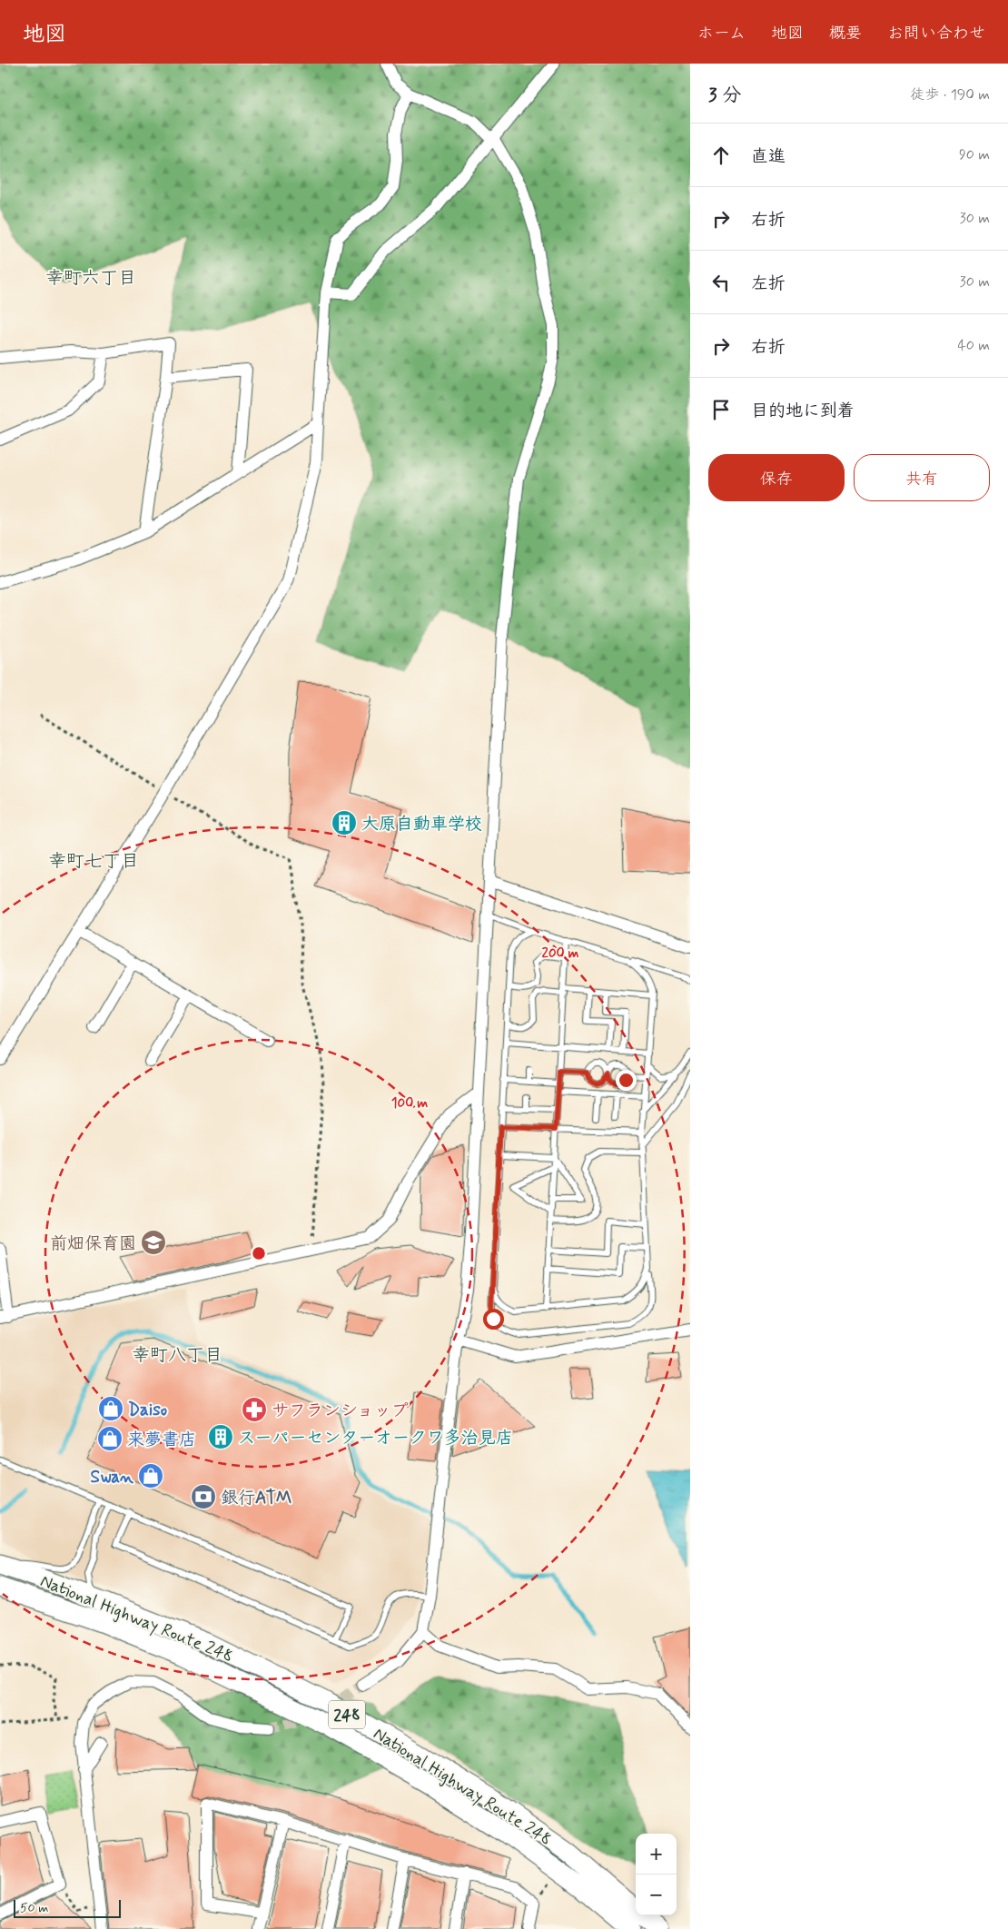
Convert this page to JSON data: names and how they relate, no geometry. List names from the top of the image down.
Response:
{
  "streets": {
    "highway": ["National Highway Route 248", "248"]
  },
  "districts": ["幸町六丁目", "幸町七丁目", "幸町八丁目"],
  "places": {
    "building": ["大原自動車学校", "スーパーセンターオークワ多治見店"],
    "school or university": ["前畑保育園"],
    "shop": ["Daiso", "来夢書店", "Swan"],
    "pharmacy": ["サフランショップ"],
    "bank": ["銀行ATM"]
  },
  "scale_bar": "50 m",
  "page": {
    "header": "地図",
    "nav": [
      "ホーム",
      "地図",
      "概要",
      "お問い合わせ"
    ],
    "heading": ["3 分", "徒歩 · 190 m"],
    "list": [
      ["直進", "90 m"],
      ["右折", "30 m"],
      ["左折", "30 m"],
      ["右折", "40 m"],
      "目的地に到着"
    ],
    "buttons": ["保存", "共有"],
    "map_buttons": ["+", "−"],
    "scale": "50 m"
  },
  "rings": ["200 m", "100 m"]
}
